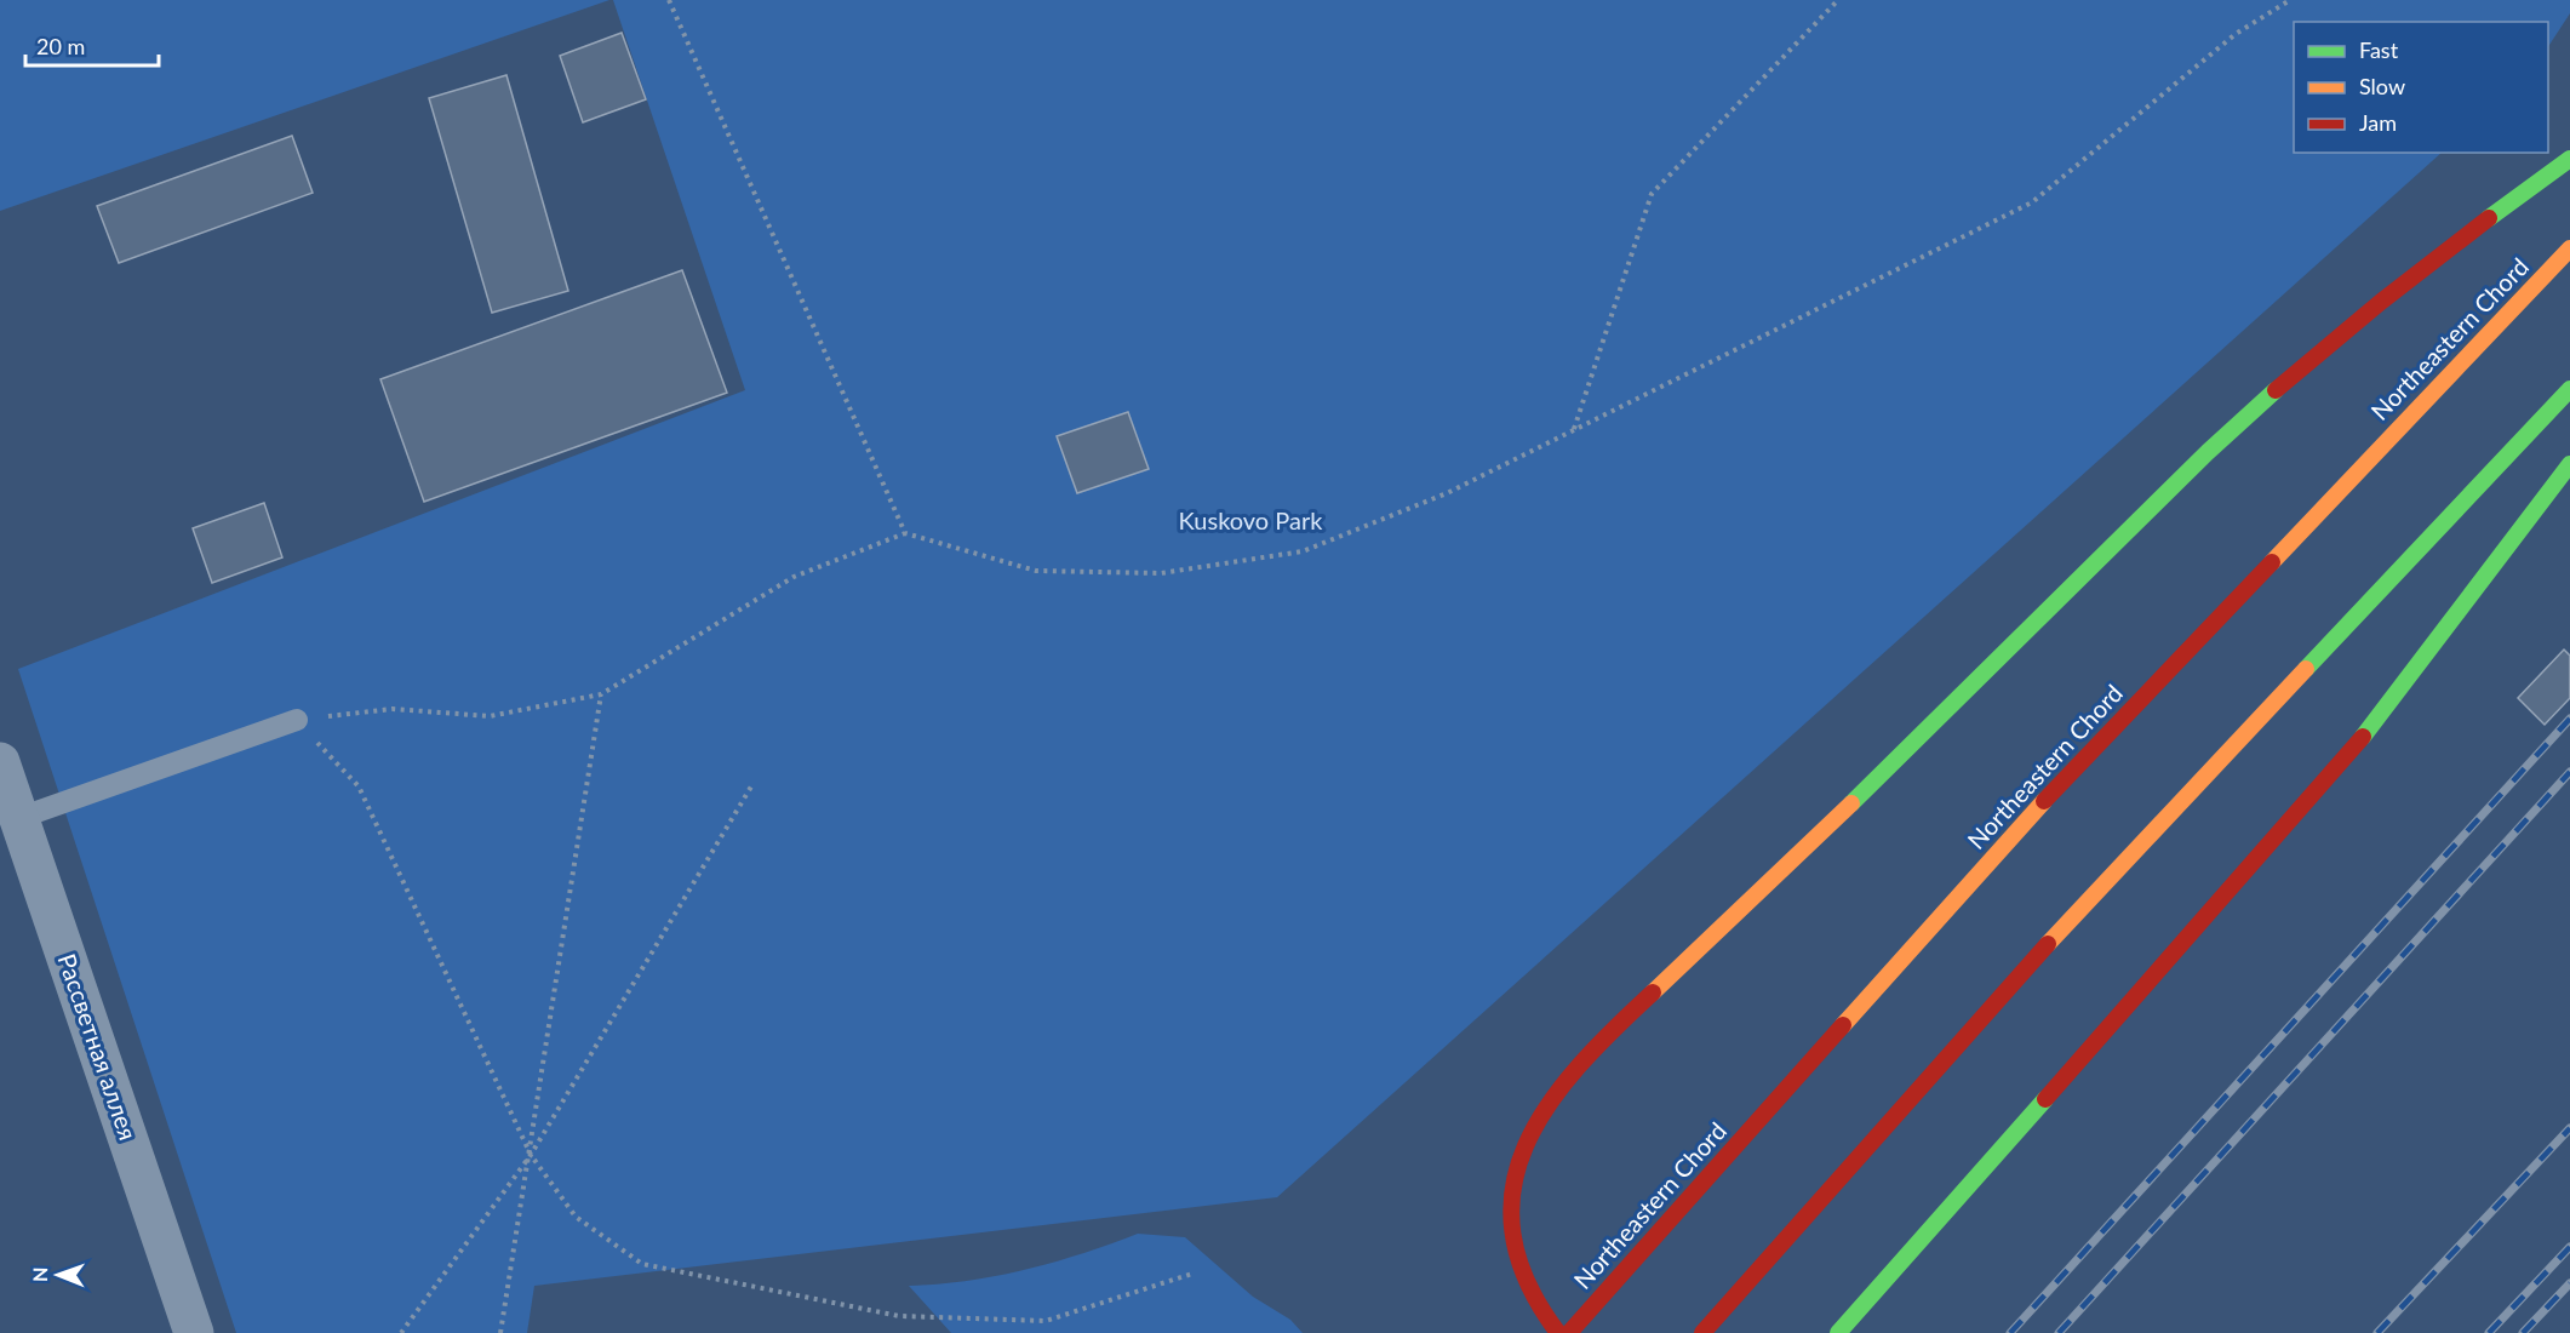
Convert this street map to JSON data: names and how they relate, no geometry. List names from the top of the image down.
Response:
{
  "streets": {
    "main road": ["Northeastern Chord"],
    "street": ["Рассветная аллея"]
  },
  "parks": ["Kuskovo Park"],
  "legend": ["Fast", "Slow", "Jam"],
  "scale_bar": "20 m",
  "north": "left"
}
